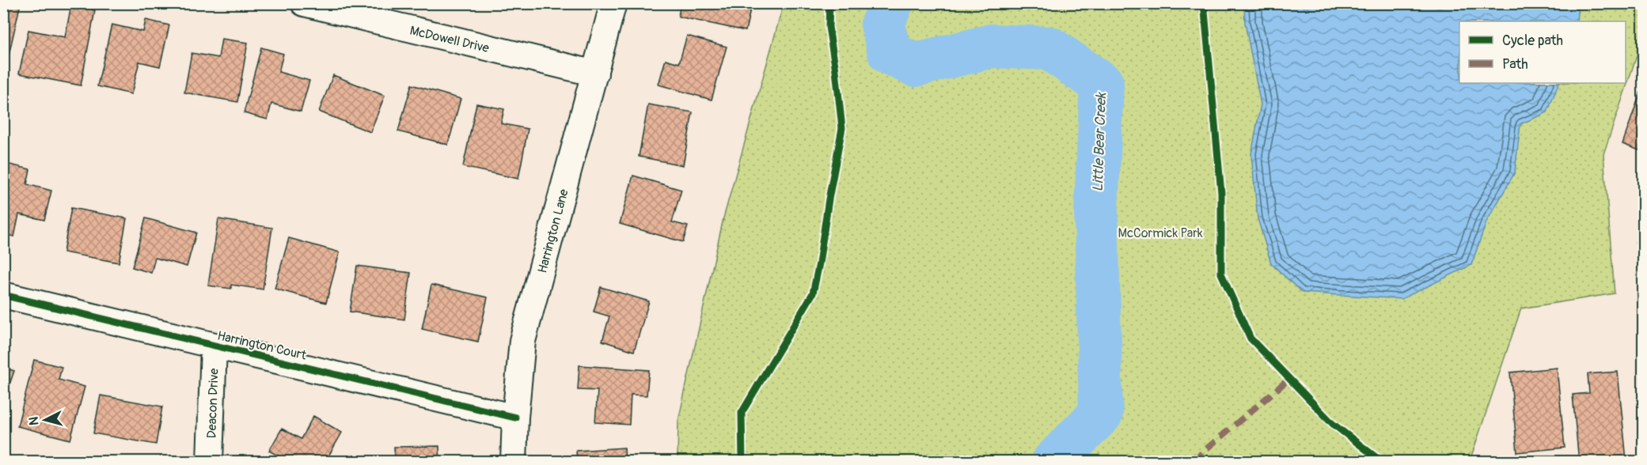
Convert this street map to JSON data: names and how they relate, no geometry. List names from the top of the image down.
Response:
{
  "streets": {
    "street": [
      "McDowell Drive",
      "Harrington Lane",
      "Harrington Court",
      "Deacon Drive"
    ]
  },
  "crossings": [
    ["McDowell Drive", "Harrington Lane"],
    ["Harrington Lane", "Harrington Court"],
    ["Harrington Court", "Deacon Drive"]
  ],
  "water": ["Little Bear Creek"],
  "parks": ["McCormick Park"],
  "legend": ["Cycle path", "Path"],
  "north": "left"
}
